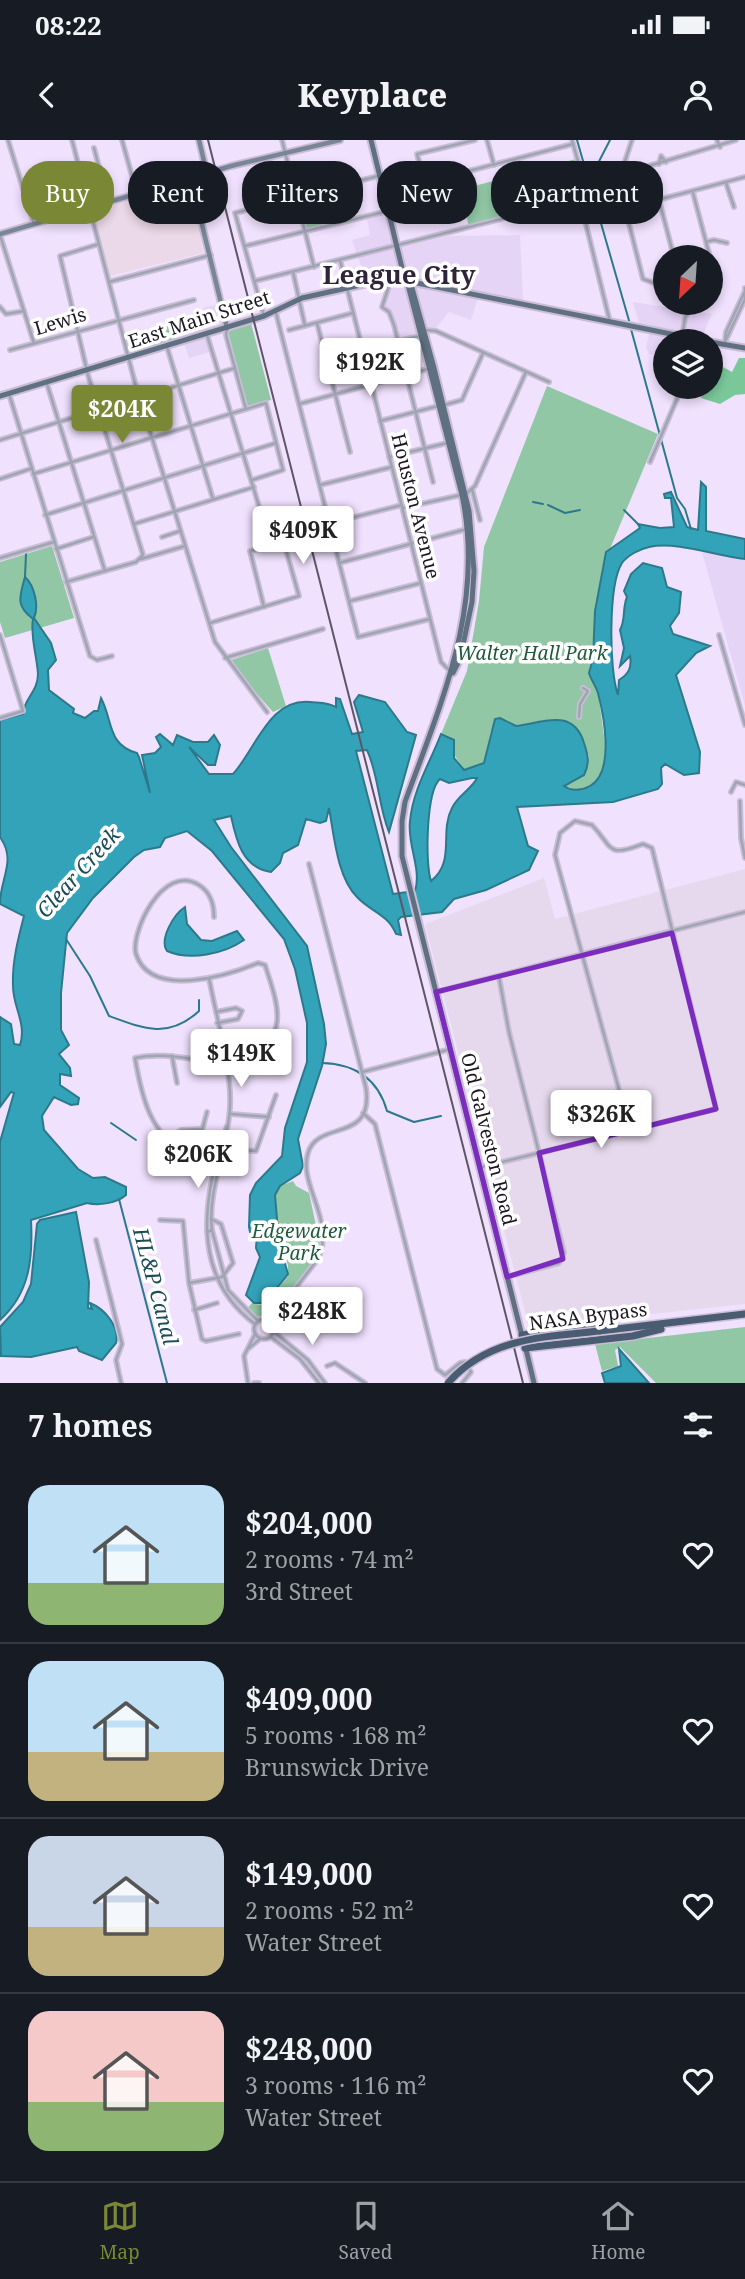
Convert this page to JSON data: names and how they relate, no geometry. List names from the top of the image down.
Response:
{
  "streets": {
    "highway": ["NASA Bypass"],
    "main road": ["East Main Street", "Old Galveston Road"],
    "street": ["Lewis", "Houston Avenue"]
  },
  "crossings": [
    ["East Main Street", "Houston Avenue"],
    ["East Main Street", "Old Galveston Road"],
    ["Houston Avenue", "Old Galveston Road"]
  ],
  "districts": ["League City"],
  "water": ["Clear Creek", "HL&P Canal"],
  "parks": ["Walter Hall Park", "Edgewater Park"],
  "north": "bottom left",
  "page": {
    "status": "08:22",
    "header": "Keyplace",
    "chip": [
      "Buy",
      "Rent",
      "Filters",
      "New",
      "Apartment"
    ],
    "price": [
      "$192K",
      "$204K",
      "$409K",
      "$149K",
      "$326K",
      "$206K",
      "$248K"
    ],
    "heading": "7 homes",
    "list": [
      {
        "name": "$204,000",
        "note": "2 rooms · 74 m² · 3rd Street"
      },
      {
        "name": "$409,000",
        "note": "5 rooms · 168 m² · Brunswick Drive"
      },
      {
        "name": "$149,000",
        "note": "2 rooms · 52 m² · Water Street"
      },
      {
        "name": "$248,000",
        "note": "3 rooms · 116 m² · Water Street"
      }
    ],
    "tabs": ["Map", "Saved", "Home"]
  }
}
